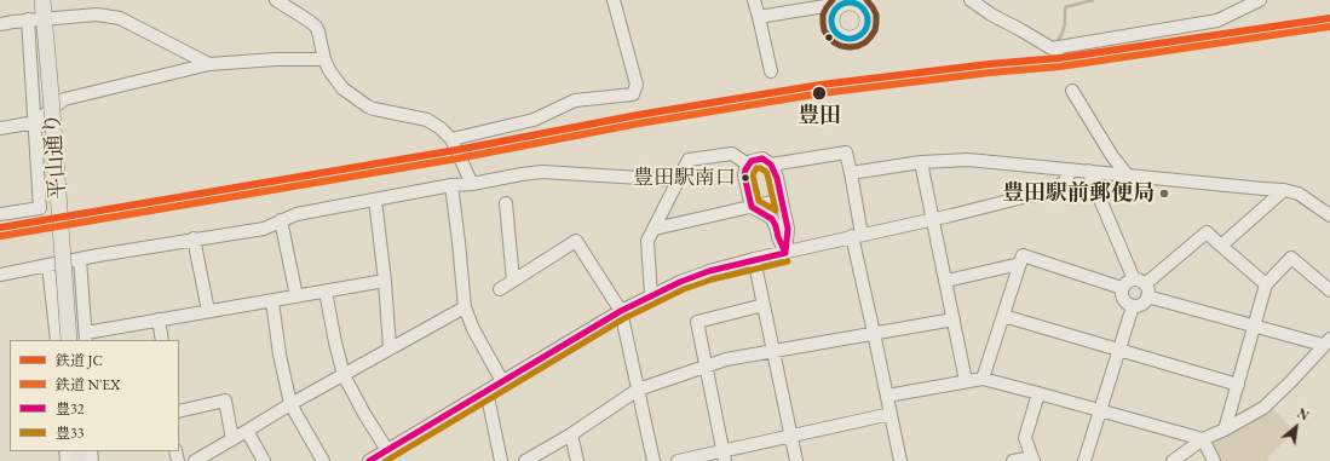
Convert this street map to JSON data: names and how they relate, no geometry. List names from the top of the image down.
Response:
{
  "streets": {
    "main road": ["平山通り"]
  },
  "places": ["豊田", "豊田駅南口", "豊田駅前郵便局"],
  "lines": [
    "rail line JC",
    "rail line N'EX",
    "transit line 豊32",
    "transit line 豊33"
  ],
  "legend": [
    "鉄道 JC",
    "鉄道 N'EX",
    "豊32",
    "豊33"
  ],
  "north": "top right"
}
